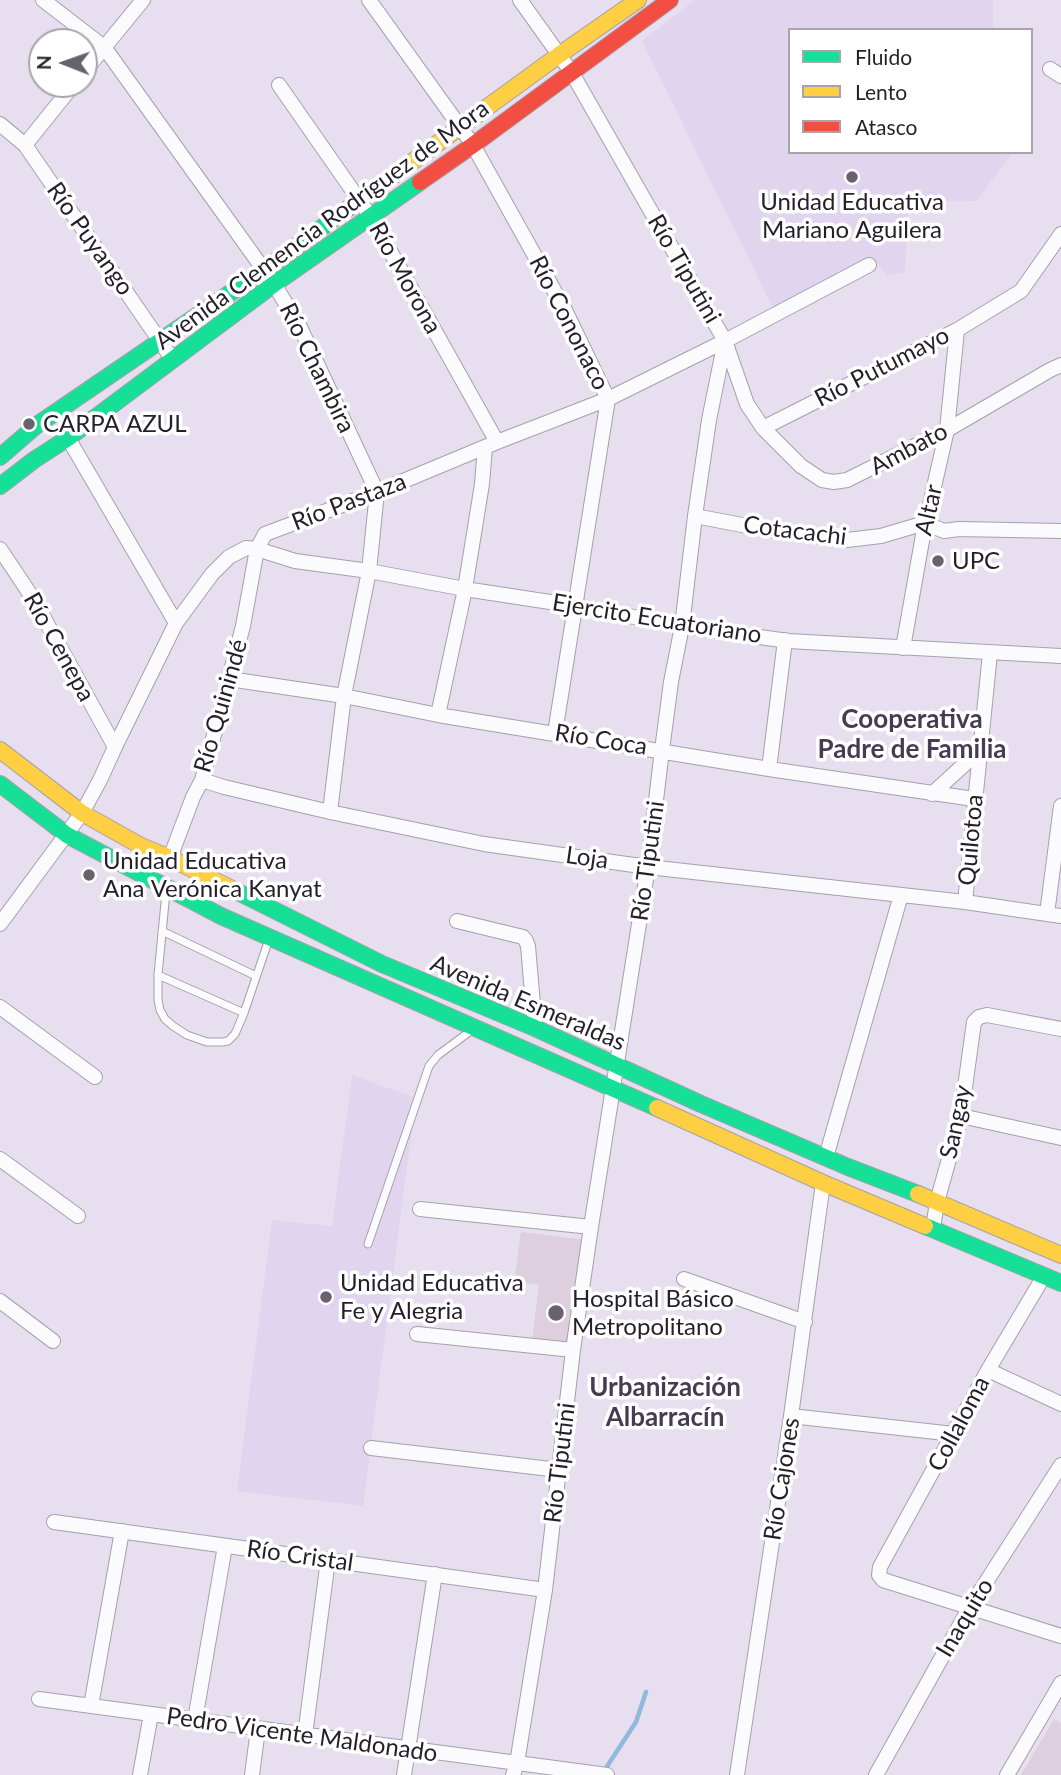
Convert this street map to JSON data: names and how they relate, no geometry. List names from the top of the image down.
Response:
{
  "streets": {
    "main road": ["Avenida Clemencia Rodríguez de Mora", "Avenida Esmeraldas"],
    "street": [
      "Río Puyango",
      "Río Tiputini",
      "Río Morona",
      "Río Cononaco",
      "Río Putumayo",
      "Río Chambira",
      "Ambato",
      "Río Pastaza",
      "Altar",
      "Cotacachi",
      "Ejercito Ecuatoriano",
      "Río Cenepa",
      "Río Quinindé",
      "Río Coca",
      "Quilotoa",
      "Loja",
      "Sangay",
      "Collaloma",
      "Río Cajones",
      "Río Cristal",
      "Inaquito",
      "Pedro Vicente Maldonado"
    ]
  },
  "crossings": [
    ["Avenida Clemencia Rodríguez de Mora", "Río Puyango"],
    ["Avenida Clemencia Rodríguez de Mora", "Río Tiputini"],
    ["Avenida Clemencia Rodríguez de Mora", "Río Morona"],
    ["Avenida Clemencia Rodríguez de Mora", "Río Cononaco"],
    ["Avenida Clemencia Rodríguez de Mora", "Río Chambira"],
    ["Río Tiputini", "Río Pastaza"],
    ["Río Tiputini", "Cotacachi"],
    ["Río Tiputini", "Ejercito Ecuatoriano"],
    ["Río Tiputini", "Río Coca"],
    ["Río Tiputini", "Loja"],
    ["Río Tiputini", "Avenida Esmeraldas"],
    ["Río Tiputini", "Río Cristal"],
    ["Río Tiputini", "Pedro Vicente Maldonado"],
    ["Río Morona", "Río Pastaza"],
    ["Río Cononaco", "Río Pastaza"],
    ["Río Cononaco", "Ejercito Ecuatoriano"],
    ["Río Cononaco", "Río Coca"],
    ["Río Putumayo", "Ambato"],
    ["Río Putumayo", "Altar"],
    ["Río Chambira", "Río Pastaza"],
    ["Ambato", "Altar"],
    ["Río Pastaza", "Ejercito Ecuatoriano"],
    ["Río Pastaza", "Río Cenepa"],
    ["Río Pastaza", "Río Quinindé"],
    ["Río Pastaza", "Avenida Esmeraldas"],
    ["Altar", "Cotacachi"],
    ["Altar", "Ejercito Ecuatoriano"],
    ["Ejercito Ecuatoriano", "Río Quinindé"],
    ["Ejercito Ecuatoriano", "Quilotoa"],
    ["Río Quinindé", "Río Coca"],
    ["Río Quinindé", "Loja"],
    ["Río Quinindé", "Avenida Esmeraldas"],
    ["Río Coca", "Quilotoa"],
    ["Quilotoa", "Loja"],
    ["Avenida Esmeraldas", "Sangay"],
    ["Avenida Esmeraldas", "Collaloma"],
    ["Avenida Esmeraldas", "Río Cajones"],
    ["Collaloma", "Inaquito"]
  ],
  "districts": ["Cooperativa Padre de Familia", "Urbanización Albarracín"],
  "places": [
    "Unidad Educativa Mariano Aguilera",
    "CARPA AZUL",
    "UPC",
    "Unidad Educativa Ana Verónica Kanyat",
    "Unidad Educativa Fe y Alegria",
    "Hospital Básico Metropolitano"
  ],
  "legend": ["Fluido", "Lento", "Atasco"],
  "north": "left"
}
